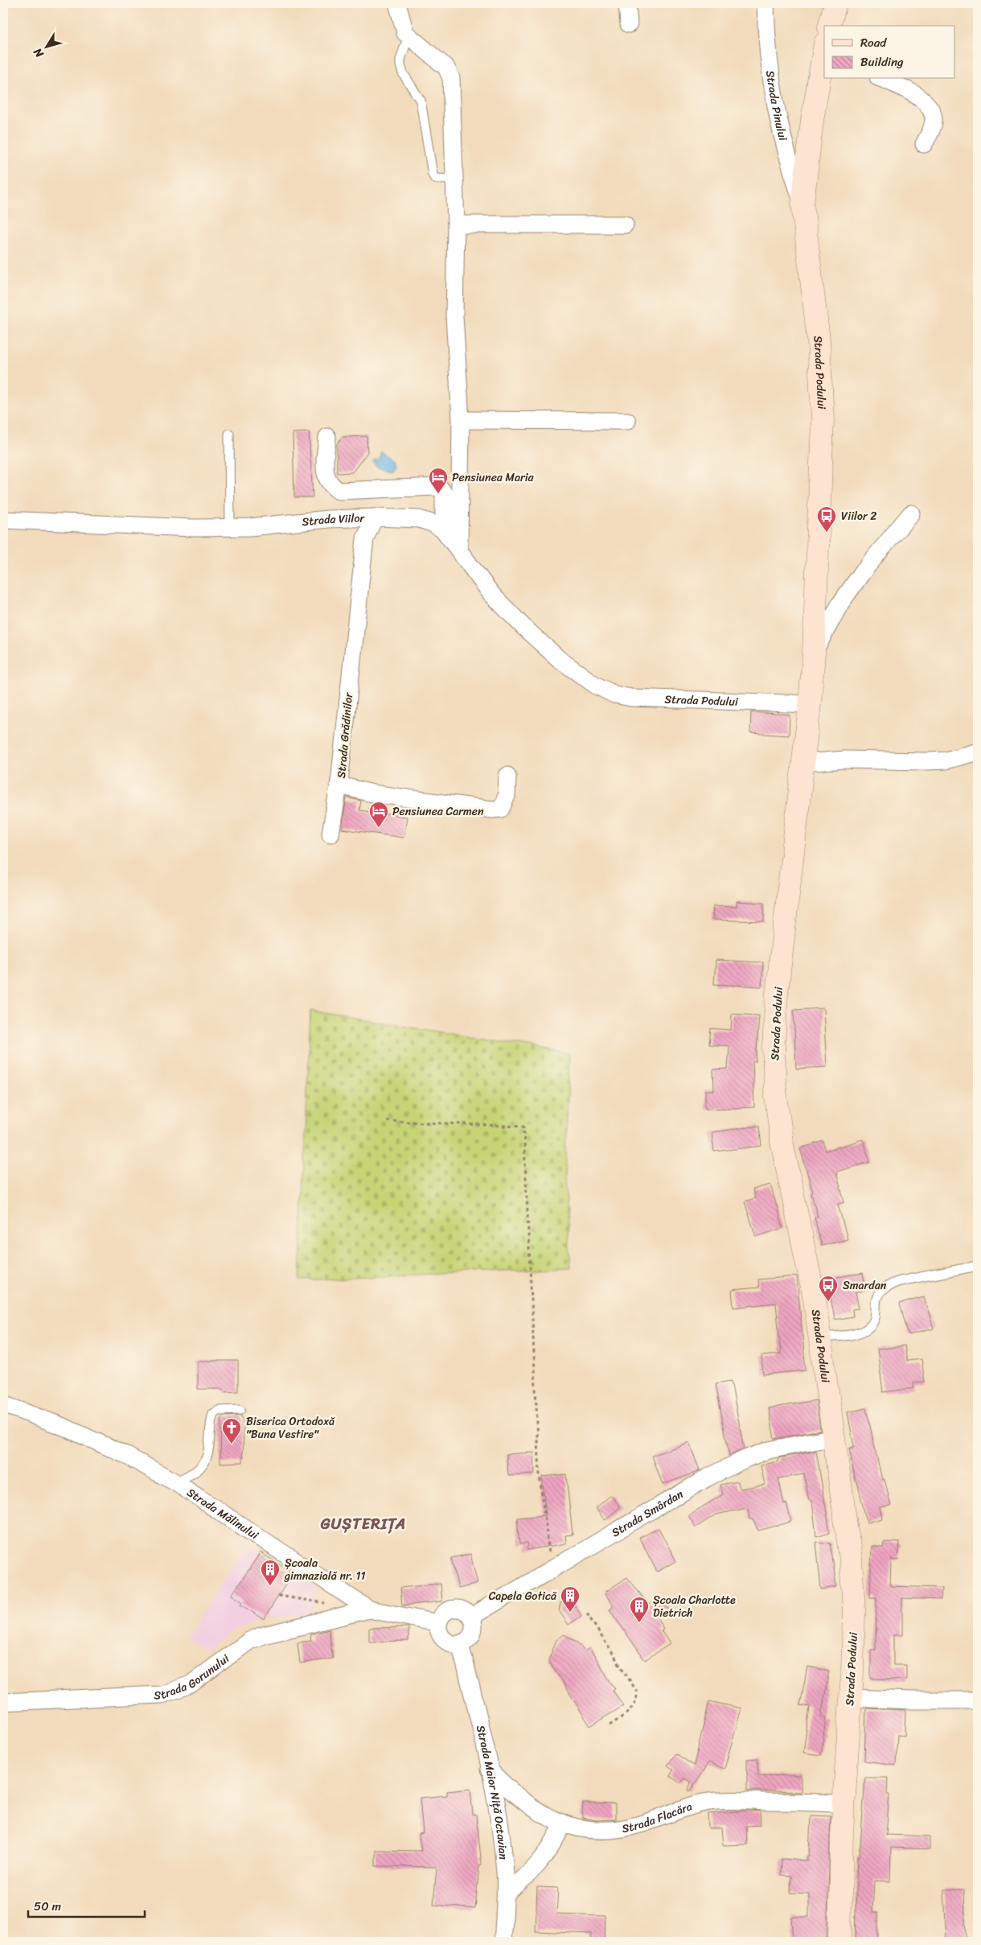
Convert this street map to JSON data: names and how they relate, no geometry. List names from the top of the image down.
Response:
{
  "streets": {
    "street": [
      "Strada Pinului",
      "Strada Podului",
      "Strada Viilor",
      "Strada Grădinilor",
      "Strada Mălinului",
      "Strada Smârdan",
      "Strada Gorunului",
      "Strada Maior Niță Octavian",
      "Strada Flacăra"
    ]
  },
  "crossings": [
    ["Strada Pinului", "Strada Podului"],
    ["Strada Podului", "Strada Viilor"],
    ["Strada Podului", "Strada Smârdan"],
    ["Strada Podului", "Strada Flacăra"],
    ["Strada Viilor", "Strada Grădinilor"],
    ["Strada Mălinului", "Strada Smârdan"],
    ["Strada Mălinului", "Strada Gorunului"],
    ["Strada Mălinului", "Strada Maior Niță Octavian"],
    ["Strada Smârdan", "Strada Maior Niță Octavian"],
    ["Strada Maior Niță Octavian", "Strada Flacăra"]
  ],
  "districts": ["GUȘTERIȚA"],
  "places": {
    "hotel": ["Pensiunea Maria", "Pensiunea Carmen"],
    "bus stop": ["Viilor 2", "Smardan"],
    "church": ["Biserica Ortodoxă \"Buna Vestire\""],
    "building": ["Școala gimnazială nr. 11", "Capela Gotică", "Școala Charlotte Dietrich"]
  },
  "legend": ["Road", "Building"],
  "scale_bar": "50 m",
  "north": "bottom left"
}
